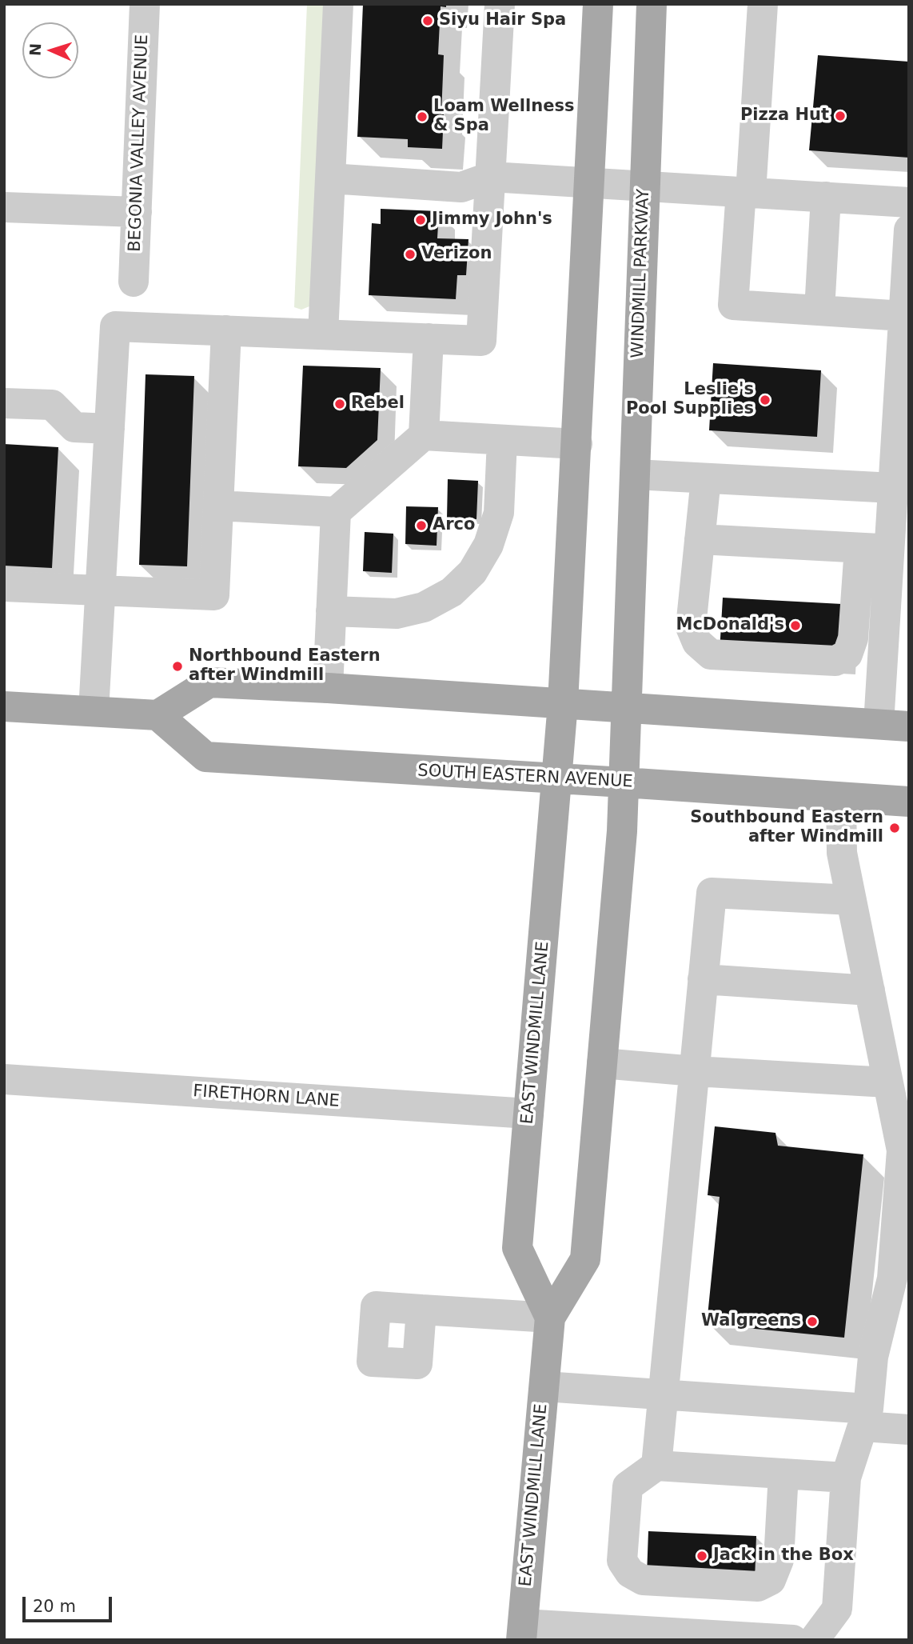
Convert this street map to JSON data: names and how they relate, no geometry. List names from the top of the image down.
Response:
{
  "streets": {
    "main road": ["WINDMILL PARKWAY", "SOUTH EASTERN AVENUE", "EAST WINDMILL LANE"],
    "street": ["BEGONIA VALLEY AVENUE", "FIRETHORN LANE"]
  },
  "crossings": [
    ["WINDMILL PARKWAY", "EAST WINDMILL LANE"],
    ["SOUTH EASTERN AVENUE", "EAST WINDMILL LANE"],
    ["EAST WINDMILL LANE", "FIRETHORN LANE"]
  ],
  "places": [
    "Siyu Hair Spa",
    "Pizza Hut",
    "Loam Wellness & Spa",
    "Jimmy John's",
    "Verizon",
    "Leslie's Pool Supplies",
    "Rebel",
    "Arco",
    "McDonald's",
    "Northbound Eastern after Windmill",
    "Southbound Eastern after Windmill",
    "Walgreens",
    "Jack in the Box"
  ],
  "scale_bar": "20 m",
  "north": "left"
}
